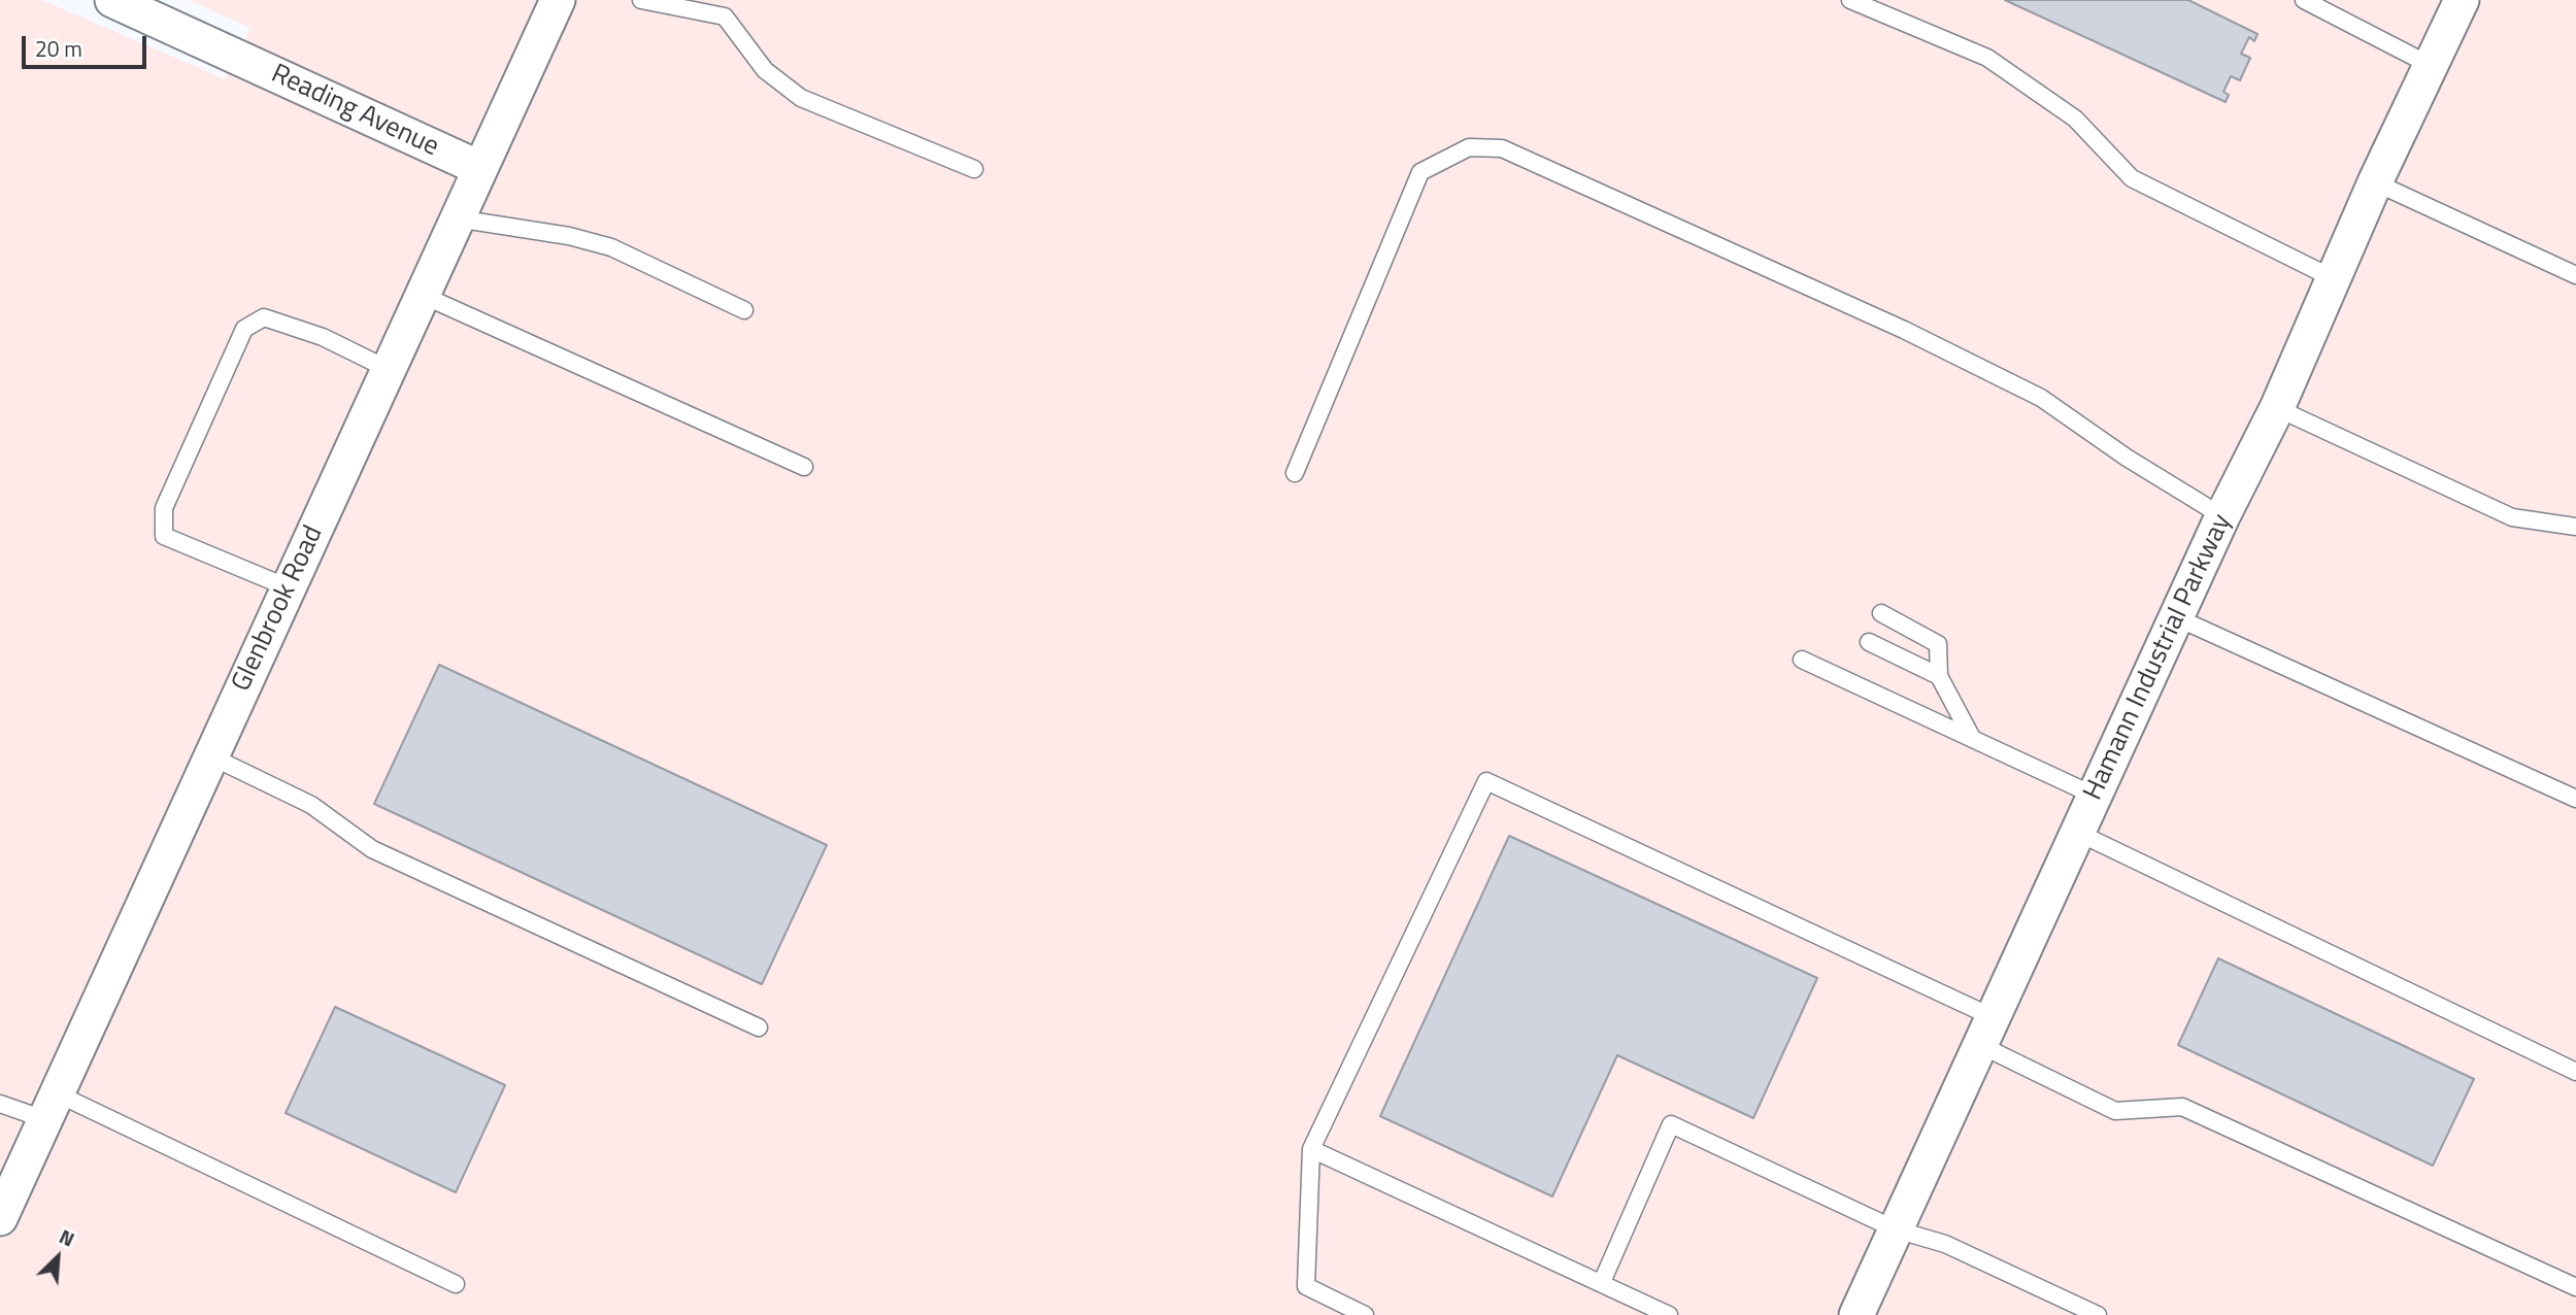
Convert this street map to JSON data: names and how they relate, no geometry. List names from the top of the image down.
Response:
{
  "streets": {
    "street": ["Reading Avenue", "Glenbrook Road", "Hamann Industrial Parkway"]
  },
  "crossings": [
    ["Reading Avenue", "Glenbrook Road"]
  ],
  "scale_bar": "20 m",
  "north": "top right"
}
